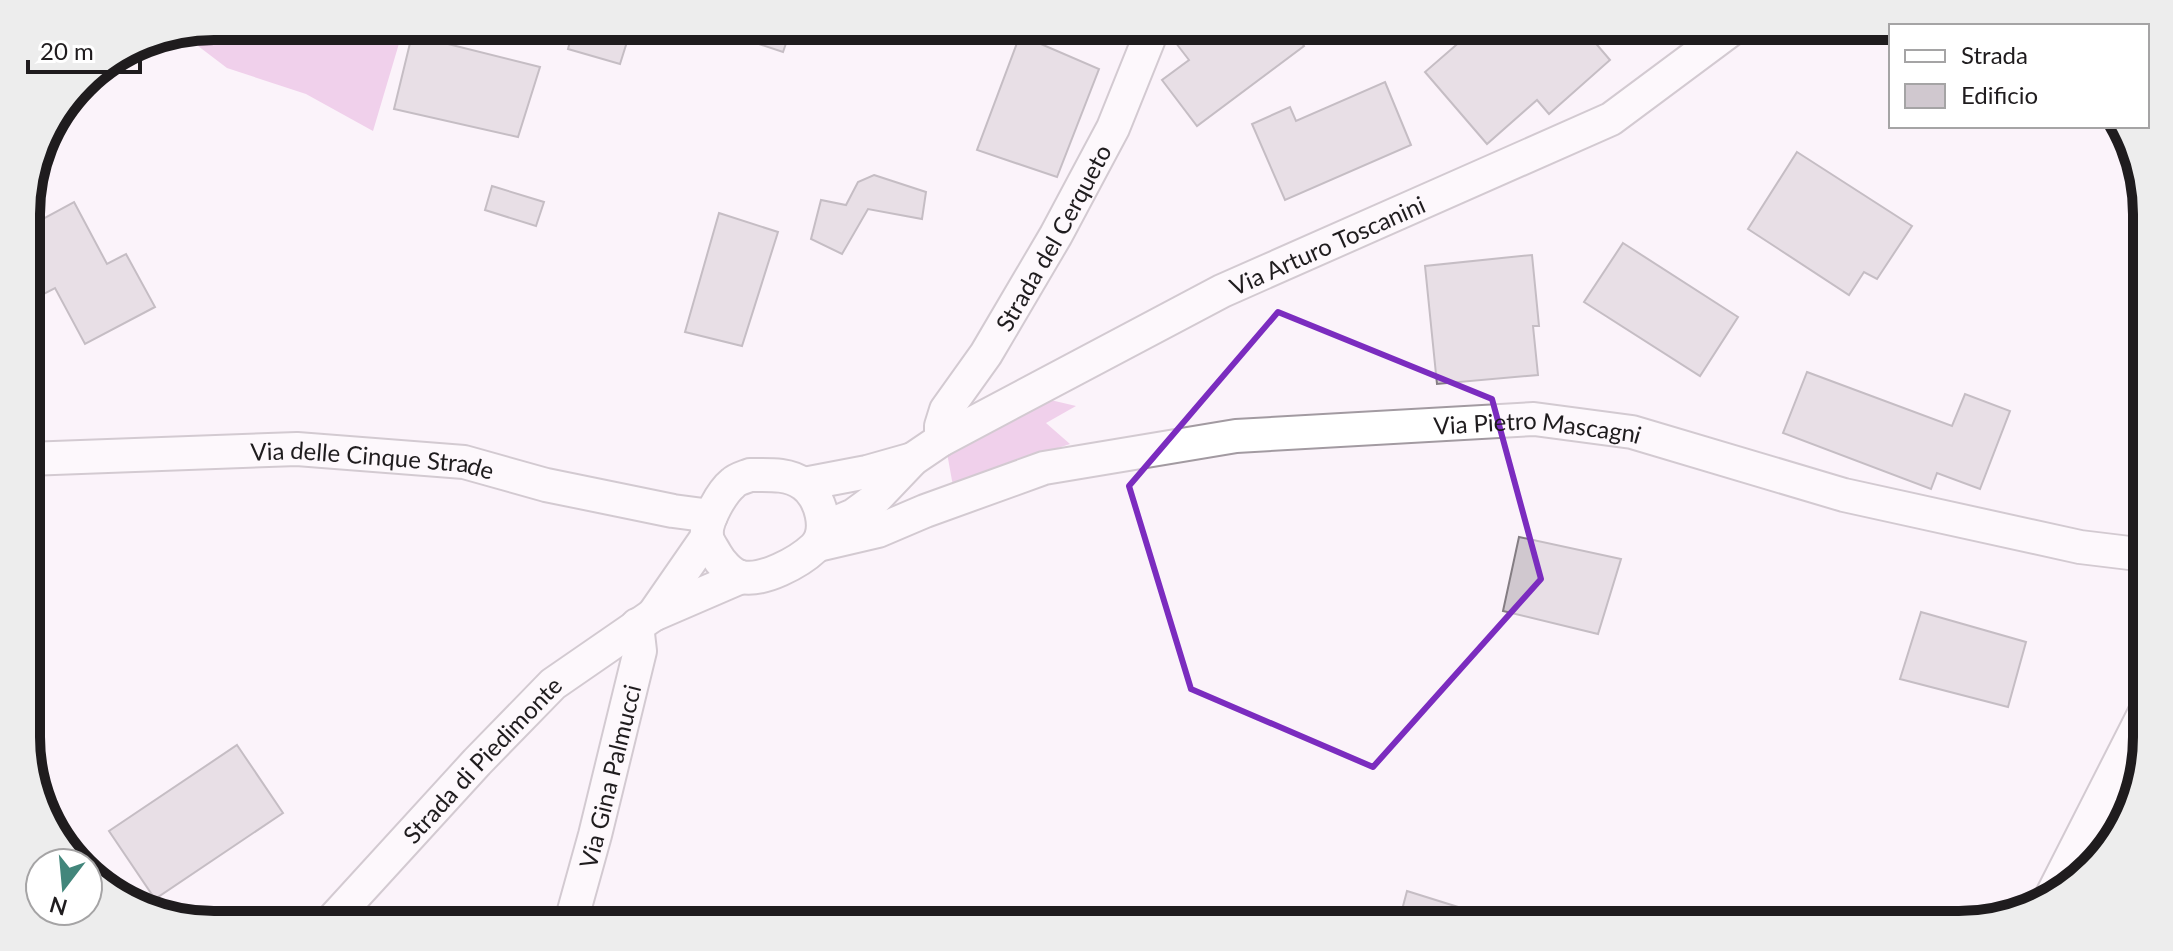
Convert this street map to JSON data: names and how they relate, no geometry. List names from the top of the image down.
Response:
{
  "streets": {
    "street": [
      "Strada del Cerqueto",
      "Via Arturo Toscanini",
      "Via Pietro Mascagni",
      "Via delle Cinque Strade",
      "Strada di Piedimonte",
      "Via Gina Palmucci"
    ]
  },
  "crossings": [
    ["Strada del Cerqueto", "Via Arturo Toscanini"],
    ["Via Arturo Toscanini", "Via Pietro Mascagni"],
    ["Via Arturo Toscanini", "Via delle Cinque Strade"],
    ["Via Arturo Toscanini", "Strada di Piedimonte"],
    ["Via Pietro Mascagni", "Via delle Cinque Strade"],
    ["Via Pietro Mascagni", "Strada di Piedimonte"],
    ["Via delle Cinque Strade", "Strada di Piedimonte"],
    ["Strada di Piedimonte", "Via Gina Palmucci"]
  ],
  "legend": ["Strada", "Edificio"],
  "scale_bar": "20 m",
  "north": "bottom"
}
